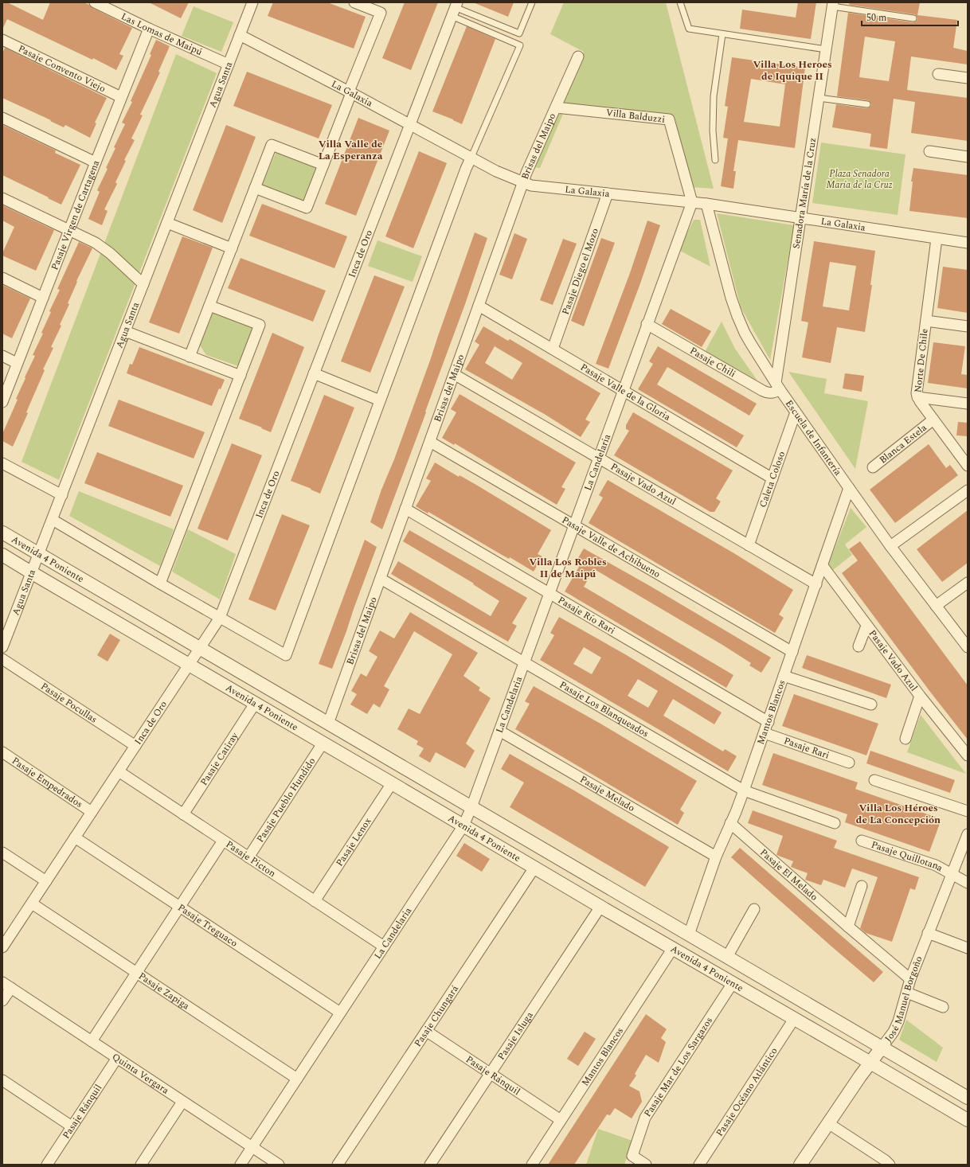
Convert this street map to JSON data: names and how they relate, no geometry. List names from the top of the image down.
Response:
{
  "streets": {
    "street": [
      "Las Lomas de Maipú",
      "Pasaje Convento Viejo",
      "Agua Santa",
      "La Galaxia",
      "Villa Balduzzi",
      "Brisas del Maipo",
      "Senadora María de la Cruz",
      "Pasaje Virgen de Cartagena",
      "Inca de Oro",
      "Pasaje Diego el Mozo",
      "Norte De Chile",
      "Pasaje Chili",
      "Pasaje Valle de la Gloria",
      "Escuela de Infantería",
      "Blanca Estela",
      "La Candelaria",
      "Caleta Coloso",
      "Pasaje Vado Azul",
      "Pasaje Valle de Achibueno",
      "Avenida 4 Poniente",
      "Pasaje Río Rari",
      "Pasaje Pocullas",
      "Pasaje Los Blanqueados",
      "Mantos Blancos",
      "Pasaje Rari",
      "Pasaje Catiray",
      "Pasaje Empedrados",
      "Pasaje Melado",
      "Pasaje Pueblo Hundido",
      "Pasaje Lenox",
      "Pasaje Quillotana",
      "Pasaje Picton",
      "Pasaje El Melado",
      "Pasaje Treguaco",
      "Pasaje Zapiga",
      "José Manuel Borgoño",
      "Pasaje Chungará",
      "Pasaje Isluga",
      "Pasaje Mar de Los Sargazos",
      "Quinta Vergara",
      "Pasaje Ránquil",
      "Pasaje Océano Atlántico"
    ]
  },
  "crossings": [
    ["Las Lomas de Maipú", "Agua Santa"],
    ["Las Lomas de Maipú", "Pasaje Virgen de Cartagena"],
    ["Pasaje Convento Viejo", "Pasaje Virgen de Cartagena"],
    ["Agua Santa", "La Galaxia"],
    ["Agua Santa", "Avenida 4 Poniente"],
    ["La Galaxia", "Villa Balduzzi"],
    ["La Galaxia", "Brisas del Maipo"],
    ["La Galaxia", "Senadora María de la Cruz"],
    ["La Galaxia", "Inca de Oro"],
    ["La Galaxia", "Pasaje Diego el Mozo"],
    ["La Galaxia", "Norte De Chile"],
    ["La Galaxia", "Escuela de Infantería"],
    ["La Galaxia", "La Candelaria"],
    ["Villa Balduzzi", "Brisas del Maipo"],
    ["Villa Balduzzi", "La Candelaria"],
    ["Brisas del Maipo", "Pasaje Valle de la Gloria"],
    ["Brisas del Maipo", "Pasaje Vado Azul"],
    ["Brisas del Maipo", "Pasaje Valle de Achibueno"],
    ["Brisas del Maipo", "Avenida 4 Poniente"],
    ["Brisas del Maipo", "Pasaje Río Rari"],
    ["Brisas del Maipo", "Pasaje Los Blanqueados"],
    ["Senadora María de la Cruz", "Pasaje Chili"],
    ["Senadora María de la Cruz", "Escuela de Infantería"],
    ["Inca de Oro", "Avenida 4 Poniente"],
    ["Inca de Oro", "Pasaje Pocullas"],
    ["Inca de Oro", "Pasaje Empedrados"],
    ["Inca de Oro", "Pasaje Picton"],
    ["Inca de Oro", "Pasaje Treguaco"],
    ["Inca de Oro", "Pasaje Zapiga"],
    ["Pasaje Diego el Mozo", "Pasaje Valle de la Gloria"],
    ["Norte De Chile", "Blanca Estela"],
    ["Pasaje Chili", "Escuela de Infantería"],
    ["Pasaje Chili", "La Candelaria"],
    ["Pasaje Valle de la Gloria", "La Candelaria"],
    ["Pasaje Valle de la Gloria", "Caleta Coloso"],
    ["Escuela de Infantería", "Caleta Coloso"],
    ["Escuela de Infantería", "Mantos Blancos"],
    ["La Candelaria", "Pasaje Vado Azul"],
    ["La Candelaria", "Pasaje Valle de Achibueno"],
    ["La Candelaria", "Avenida 4 Poniente"],
    ["La Candelaria", "Pasaje Río Rari"],
    ["La Candelaria", "Pasaje Los Blanqueados"],
    ["La Candelaria", "Pasaje Melado"],
    ["La Candelaria", "Pasaje Picton"],
    ["La Candelaria", "Pasaje Treguaco"],
    ["La Candelaria", "Pasaje Zapiga"],
    ["La Candelaria", "Quinta Vergara"],
    ["Caleta Coloso", "Pasaje Vado Azul"],
    ["Pasaje Vado Azul", "Mantos Blancos"],
    ["Pasaje Valle de Achibueno", "Mantos Blancos"],
    ["Avenida 4 Poniente", "Mantos Blancos"],
    ["Avenida 4 Poniente", "Pasaje Catiray"],
    ["Avenida 4 Poniente", "Pasaje Pueblo Hundido"],
    ["Avenida 4 Poniente", "Pasaje Lenox"],
    ["Avenida 4 Poniente", "José Manuel Borgoño"],
    ["Avenida 4 Poniente", "Pasaje Chungará"],
    ["Avenida 4 Poniente", "Pasaje Isluga"],
    ["Avenida 4 Poniente", "Pasaje Mar de Los Sargazos"],
    ["Avenida 4 Poniente", "Pasaje Océano Atlántico"],
    ["Pasaje Río Rari", "Mantos Blancos"],
    ["Pasaje Los Blanqueados", "Mantos Blancos"],
    ["Mantos Blancos", "Pasaje Rari"],
    ["Mantos Blancos", "Pasaje Melado"],
    ["Mantos Blancos", "Pasaje El Melado"],
    ["Mantos Blancos", "Pasaje Ránquil"],
    ["Pasaje Catiray", "Pasaje Picton"],
    ["Pasaje Pueblo Hundido", "Pasaje Picton"],
    ["Pasaje Lenox", "Pasaje Picton"],
    ["Pasaje Quillotana", "José Manuel Borgoño"],
    ["Pasaje El Melado", "José Manuel Borgoño"],
    ["Pasaje Chungará", "Pasaje Ránquil"],
    ["Pasaje Isluga", "Pasaje Ránquil"],
    ["Quinta Vergara", "Pasaje Ránquil"]
  ],
  "districts": [
    "Villa Los Heroes de Iquique II",
    "Villa Valle de La Esperanza",
    "Villa Los Robles II de Maipú",
    "Villa Los Héroes de La Concepción"
  ],
  "parks": ["Plaza Senadora María de la Cruz"],
  "scale_bar": "50 m"
}
